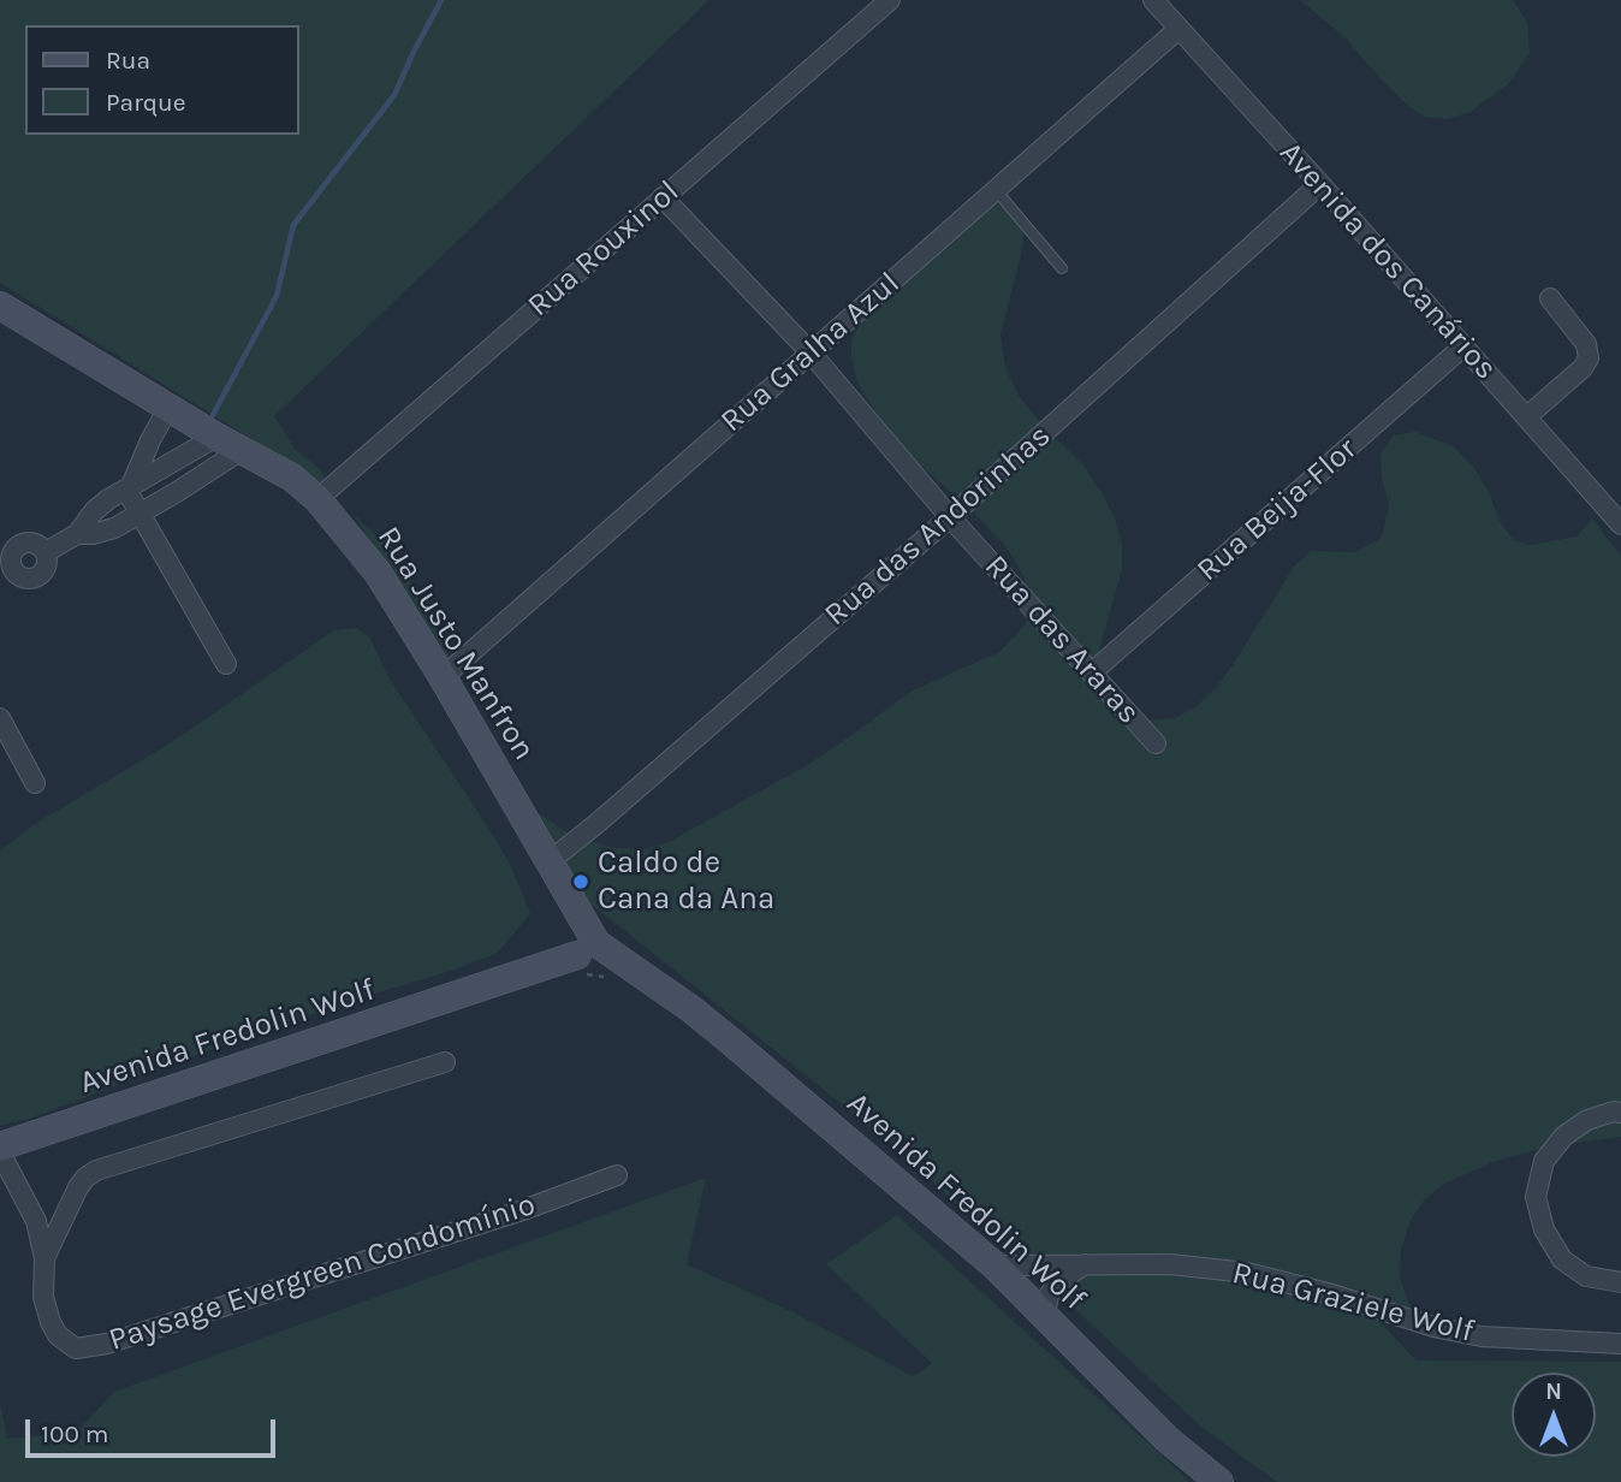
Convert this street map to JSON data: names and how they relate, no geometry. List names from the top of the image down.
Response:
{
  "streets": {
    "main road": ["Rua Justo Manfron", "Avenida Fredolin Wolf"],
    "street": [
      "Rua Rouxinol",
      "Avenida dos Canários",
      "Rua Gralha Azul",
      "Rua Beija-Flor",
      "Rua das Andorinhas",
      "Rua das Araras",
      "Paysage Evergreen Condomínio",
      "Rua Graziele Wolf"
    ]
  },
  "crossings": [
    ["Rua Rouxinol", "Rua das Araras"],
    ["Rua Rouxinol", "Rua Justo Manfron"],
    ["Avenida dos Canários", "Rua Gralha Azul"],
    ["Avenida dos Canários", "Rua Beija-Flor"],
    ["Avenida dos Canários", "Rua das Andorinhas"],
    ["Rua Gralha Azul", "Rua das Araras"],
    ["Rua Gralha Azul", "Rua Justo Manfron"],
    ["Rua Beija-Flor", "Rua das Araras"],
    ["Rua das Andorinhas", "Rua das Araras"],
    ["Rua das Andorinhas", "Rua Justo Manfron"],
    ["Rua Justo Manfron", "Avenida Fredolin Wolf"],
    ["Avenida Fredolin Wolf", "Paysage Evergreen Condomínio"],
    ["Avenida Fredolin Wolf", "Rua Graziele Wolf"]
  ],
  "places": ["Caldo de Cana da Ana"],
  "legend": ["Rua", "Parque"],
  "scale_bar": "100 m",
  "north": "top"
}
